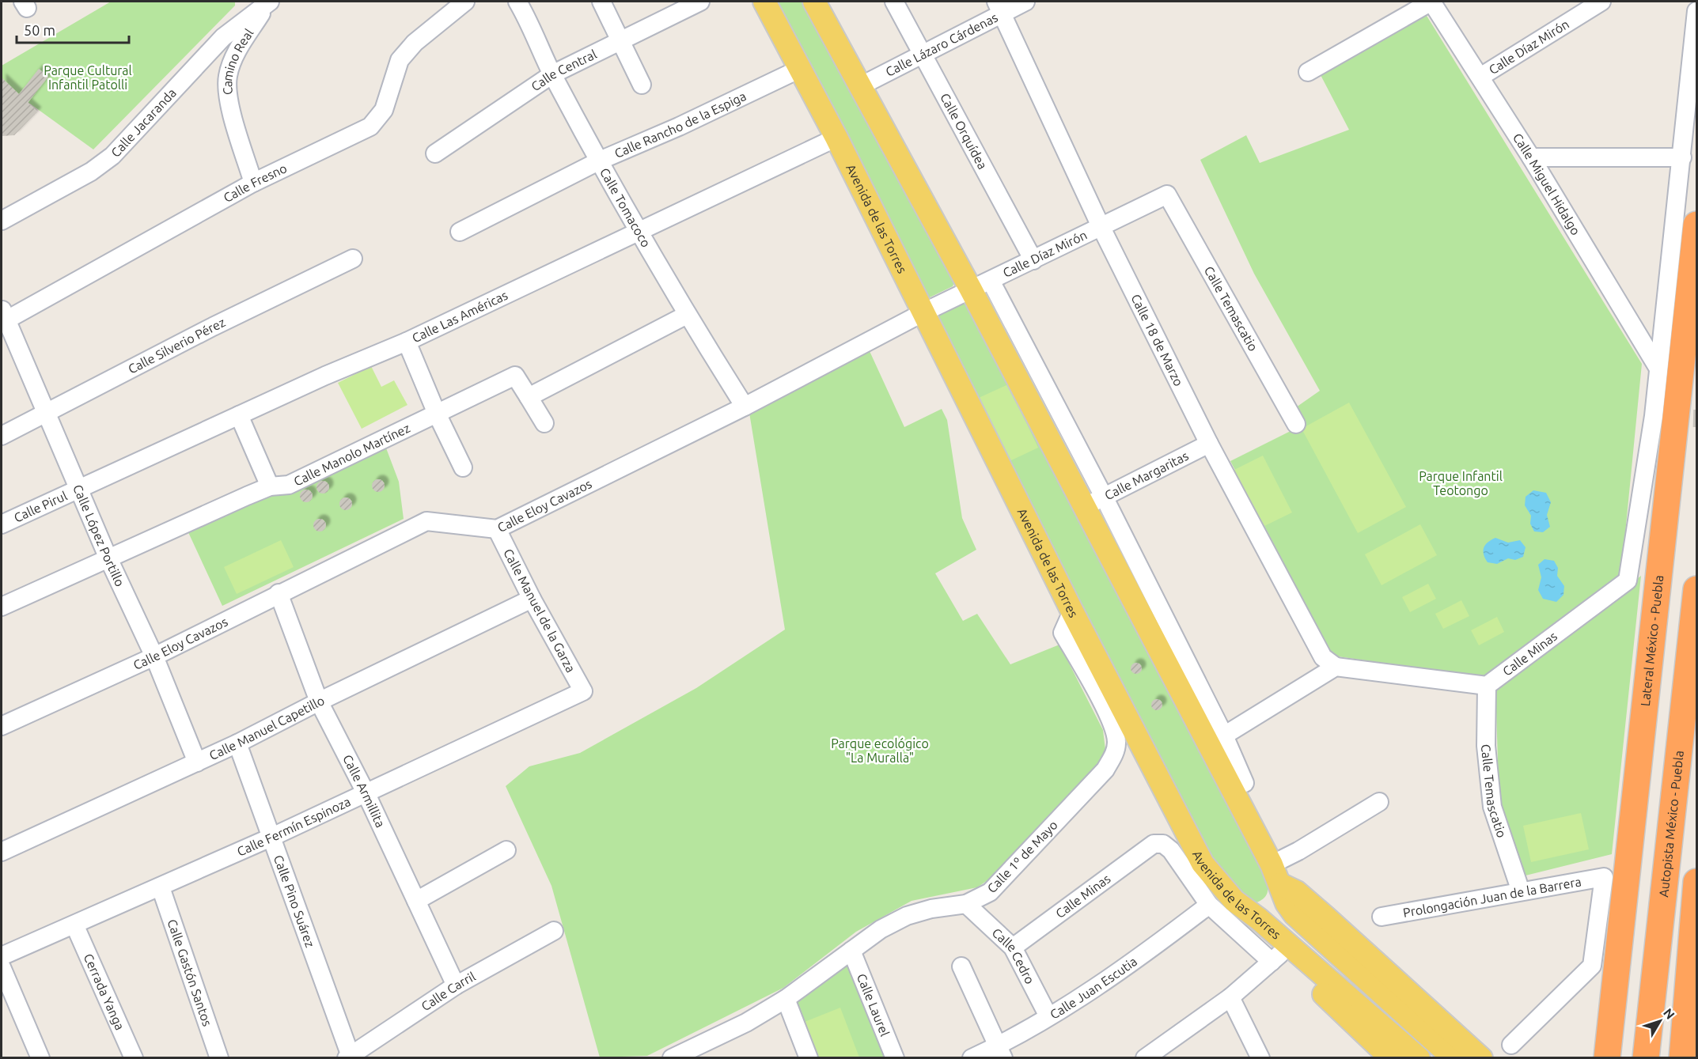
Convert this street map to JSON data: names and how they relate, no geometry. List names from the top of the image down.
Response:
{
  "streets": {
    "highway": ["Lateral México - Puebla", "Autopista México - Puebla"],
    "main road": ["Avenida de las Torres"],
    "street": [
      "Calle Lázaro Cárdenas",
      "Calle Díaz Mirón",
      "Camino Real",
      "Calle Central",
      "Calle Jacaranda",
      "Calle Rancho de la Espiga",
      "Calle Orquídea",
      "Calle Fresno",
      "Calle Miguel Hidalgo",
      "Calle Tomacoco",
      "Calle Temascatio",
      "Calle Las Américas",
      "Calle 18 de Marzo",
      "Calle Silverio Pérez",
      "Calle Manolo Martínez",
      "Calle Margaritas",
      "Calle Eloy Cavazos",
      "Calle Pirul",
      "Calle López Portillo",
      "Calle Manuel de la Garza",
      "Calle Minas",
      "Calle Manuel Capetillo",
      "Calle Armillita",
      "Calle Fermín Espinoza",
      "Calle 1º de Mayo",
      "Prolongación Juan de la Barrera",
      "Calle Pino Suárez",
      "Calle Cedro",
      "Calle Gastón Santos",
      "Calle Juan Escutia",
      "Cerrada Yanga",
      "Calle Carril",
      "Calle Laurel"
    ]
  },
  "crossings": [
    ["Calle Lázaro Cárdenas", "Calle Orquídea"],
    ["Calle Lázaro Cárdenas", "Avenida de las Torres"],
    ["Calle Lázaro Cárdenas", "Calle 18 de Marzo"],
    ["Calle Díaz Mirón", "Calle Orquídea"],
    ["Calle Díaz Mirón", "Calle Miguel Hidalgo"],
    ["Calle Díaz Mirón", "Avenida de las Torres"],
    ["Calle Díaz Mirón", "Calle Temascatio"],
    ["Calle Díaz Mirón", "Calle 18 de Marzo"],
    ["Calle Díaz Mirón", "Calle Eloy Cavazos"],
    ["Camino Real", "Calle Jacaranda"],
    ["Camino Real", "Calle Fresno"],
    ["Calle Central", "Calle Tomacoco"],
    ["Calle Rancho de la Espiga", "Calle Tomacoco"],
    ["Calle Rancho de la Espiga", "Avenida de las Torres"],
    ["Calle Fresno", "Calle López Portillo"],
    ["Calle Miguel Hidalgo", "Calle Minas"],
    ["Calle Tomacoco", "Calle Las Américas"],
    ["Calle Tomacoco", "Calle Eloy Cavazos"],
    ["Avenida de las Torres", "Calle Las Américas"],
    ["Avenida de las Torres", "Calle Margaritas"],
    ["Avenida de las Torres", "Calle Eloy Cavazos"],
    ["Avenida de las Torres", "Calle 1º de Mayo"],
    ["Calle Temascatio", "Calle Minas"],
    ["Calle Temascatio", "Prolongación Juan de la Barrera"],
    ["Calle Las Américas", "Calle Pirul"],
    ["Calle Las Américas", "Calle López Portillo"],
    ["Calle 18 de Marzo", "Calle Margaritas"],
    ["Calle Silverio Pérez", "Calle López Portillo"],
    ["Calle Manolo Martínez", "Calle López Portillo"],
    ["Calle Eloy Cavazos", "Calle López Portillo"],
    ["Calle Eloy Cavazos", "Calle Manuel de la Garza"],
    ["Calle Eloy Cavazos", "Calle Armillita"],
    ["Calle Pirul", "Calle López Portillo"],
    ["Calle López Portillo", "Calle Manuel Capetillo"],
    ["Calle Manuel de la Garza", "Calle Manuel Capetillo"],
    ["Calle Manuel de la Garza", "Calle Fermín Espinoza"],
    ["Calle Minas", "Calle Cedro"],
    ["Calle Minas", "Calle Juan Escutia"],
    ["Calle Manuel Capetillo", "Calle Armillita"],
    ["Calle Manuel Capetillo", "Calle Pino Suárez"],
    ["Calle Armillita", "Calle Fermín Espinoza"],
    ["Calle Armillita", "Calle Carril"],
    ["Calle Fermín Espinoza", "Calle Pino Suárez"],
    ["Calle Fermín Espinoza", "Calle Gastón Santos"],
    ["Calle Fermín Espinoza", "Cerrada Yanga"],
    ["Calle 1º de Mayo", "Calle Cedro"],
    ["Calle 1º de Mayo", "Calle Laurel"],
    ["Calle Pino Suárez", "Calle Carril"],
    ["Calle Cedro", "Calle Juan Escutia"]
  ],
  "parks": ["Parque Cultural Infantil Patolli", "Parque Infantil Teotongo", "Parque ecológico \"La Muralla\""],
  "scale_bar": "50 m",
  "north": "top right"
}
